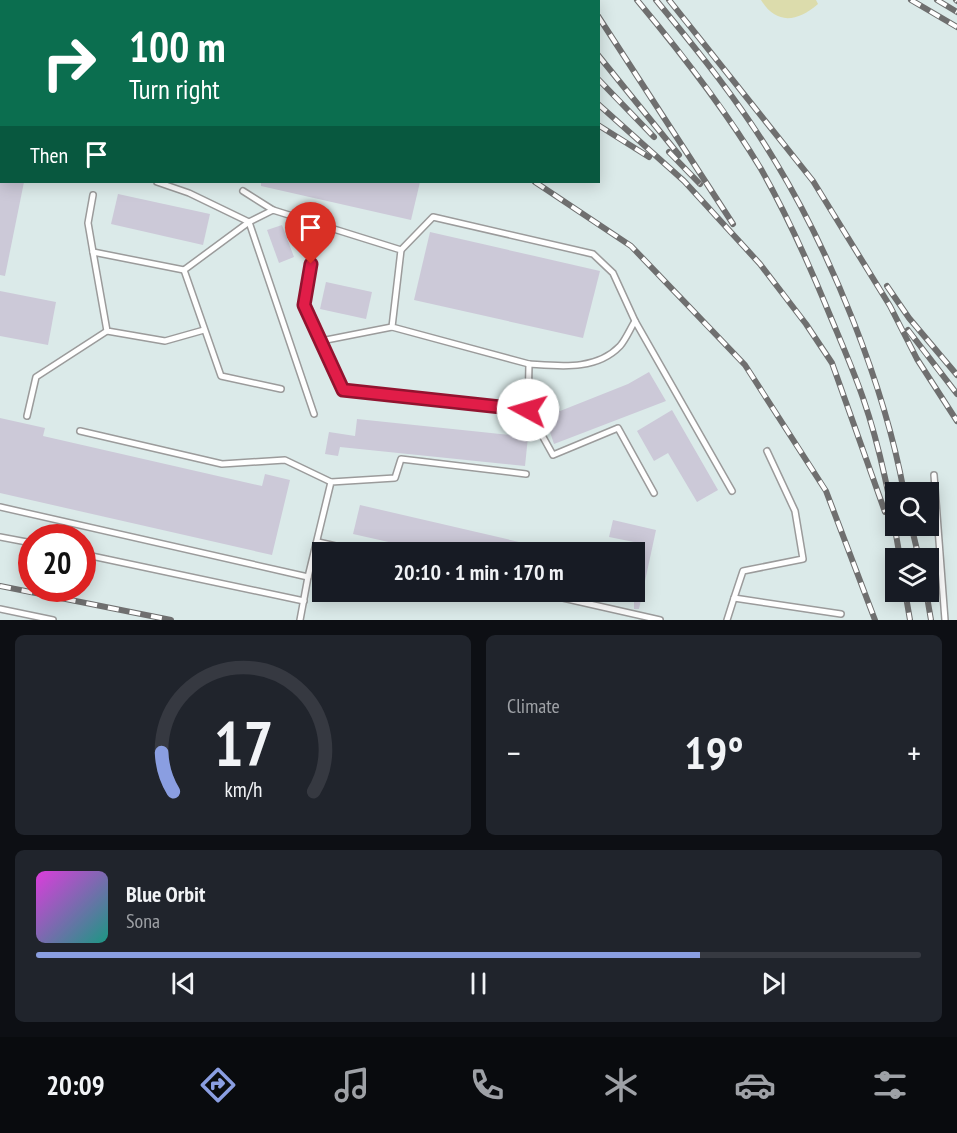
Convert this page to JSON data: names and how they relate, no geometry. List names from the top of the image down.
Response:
{
  "page": {
    "turn": ["100 m", "Turn right"],
    "then": "Then",
    "limit": "20",
    "trip": "20:10 · 1 min · 170 m",
    "tile": "Climate",
    "heat": ["−", "19°", "+"],
    "song": ["Blue Orbit", "Sona"],
    "tabs": "20:09",
    "gauge": ["17", "km/h"]
  }
}
